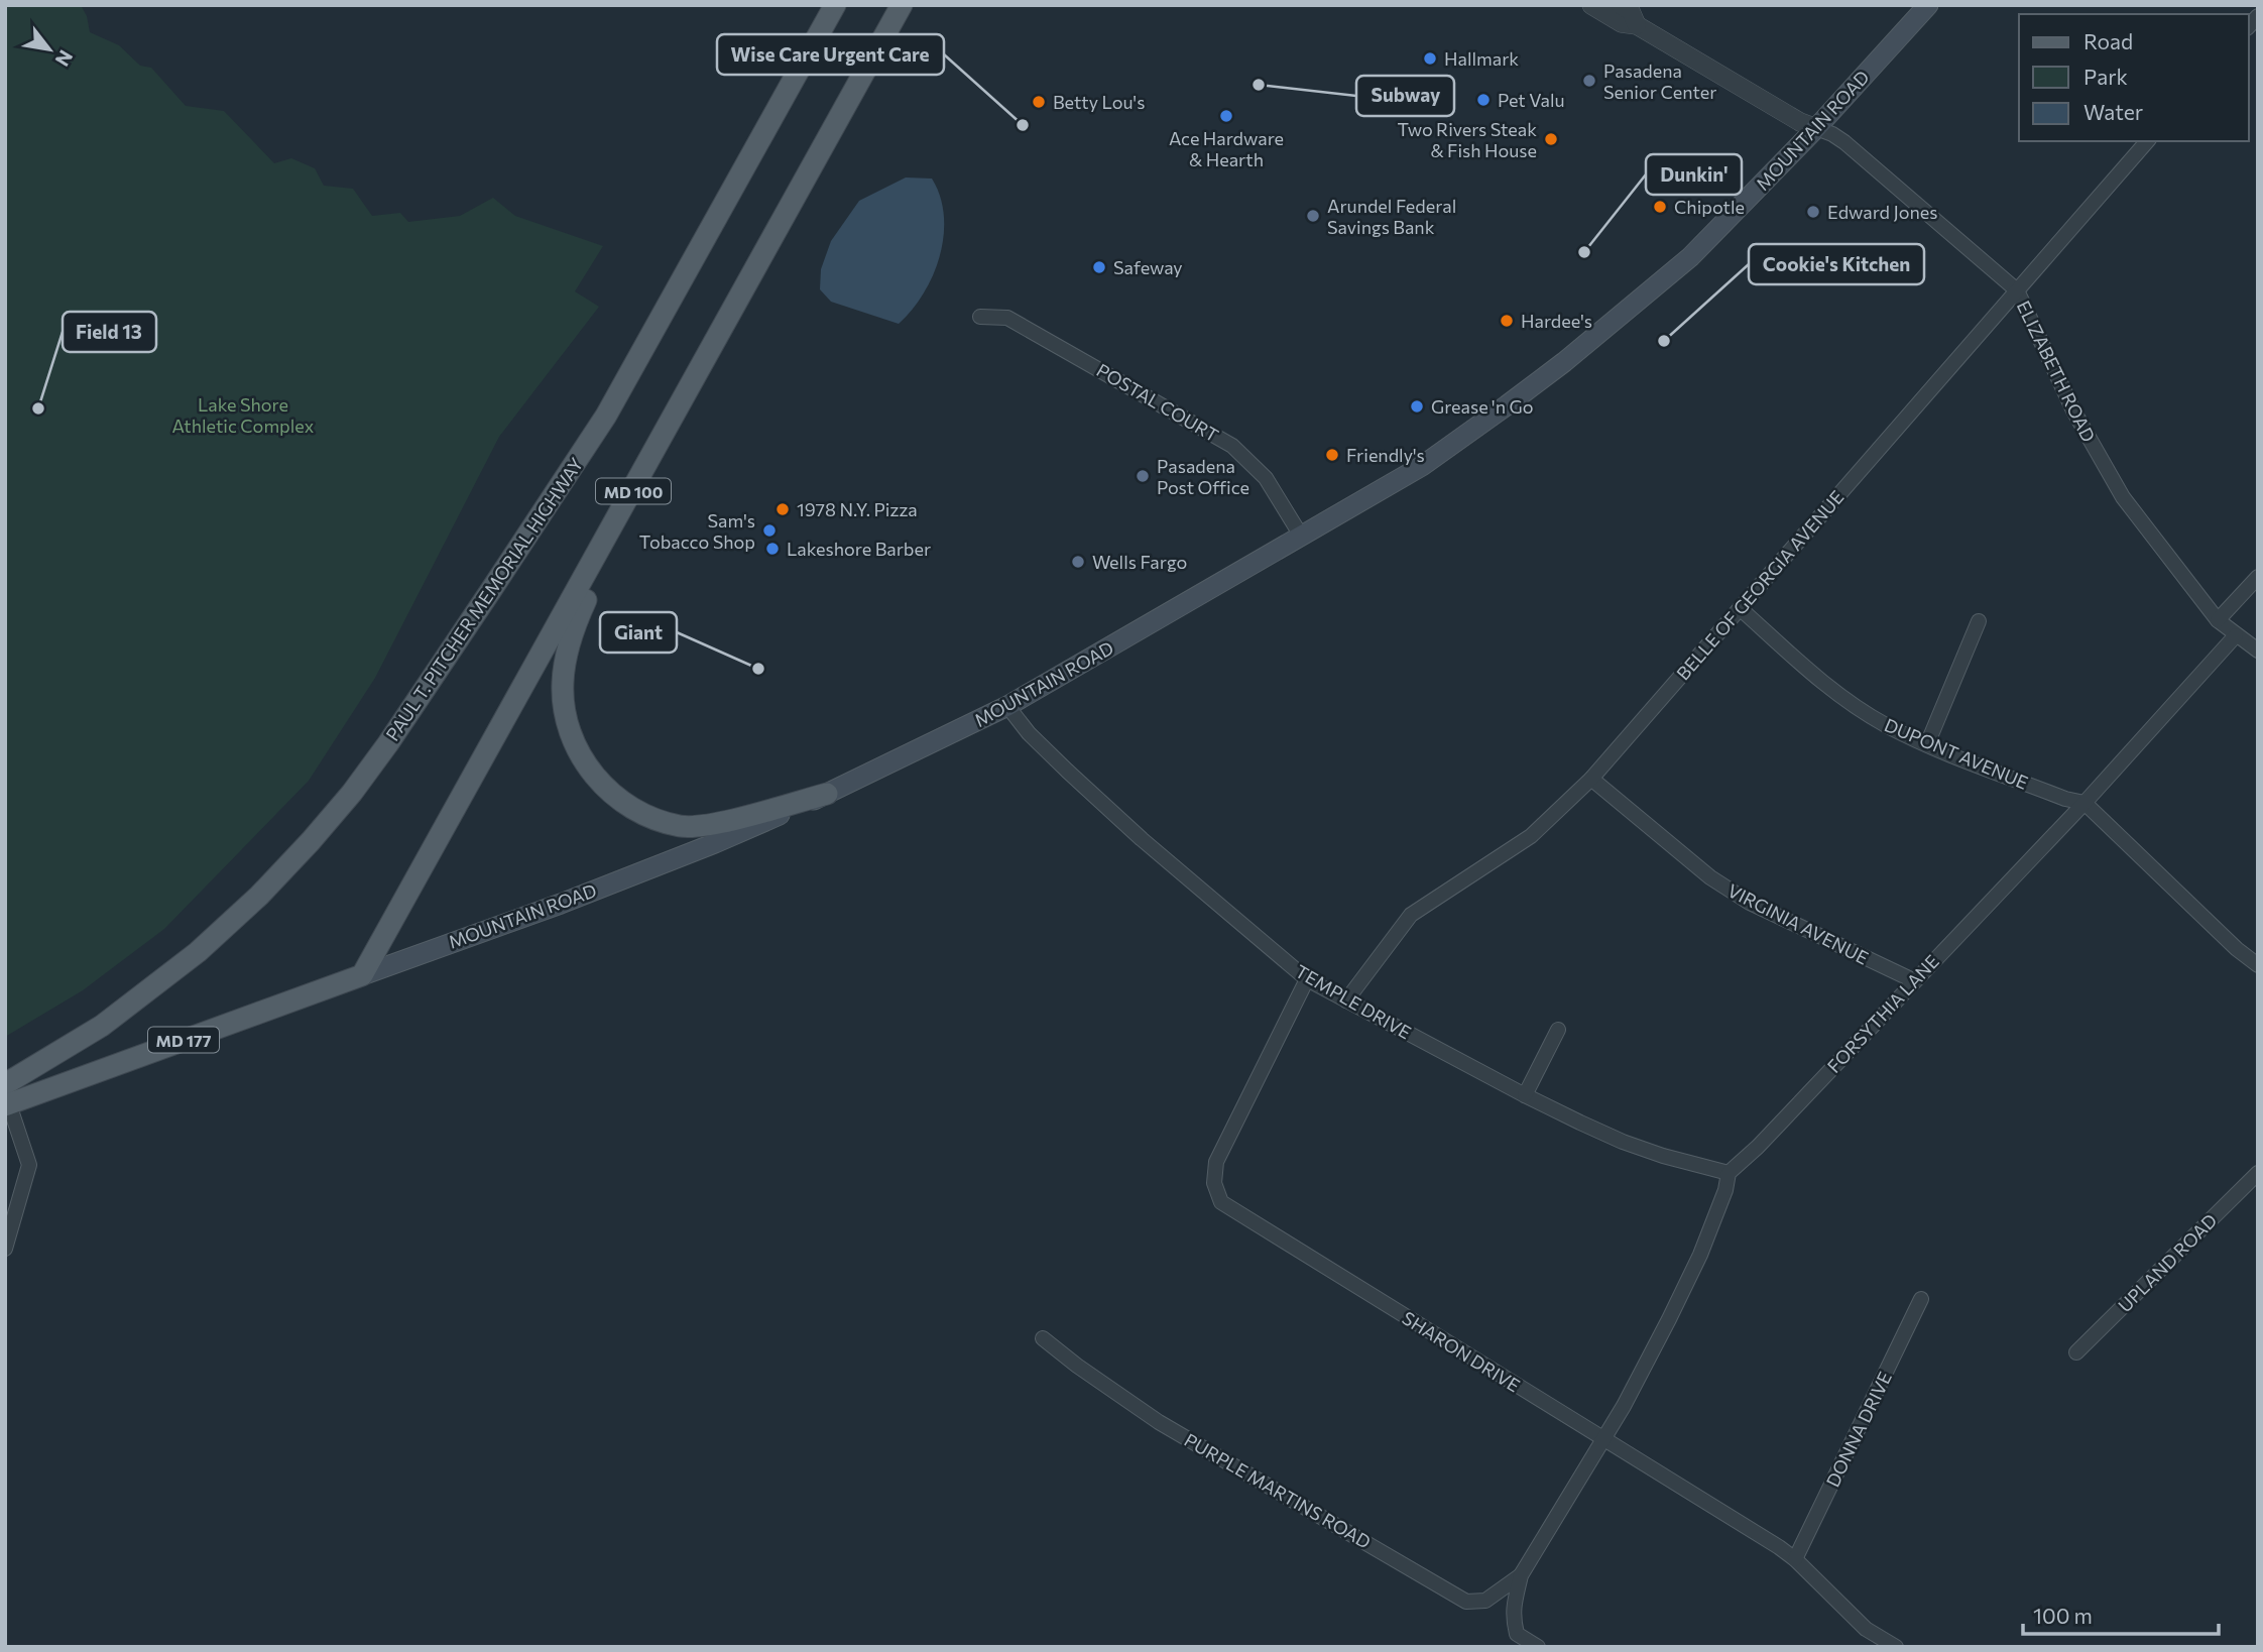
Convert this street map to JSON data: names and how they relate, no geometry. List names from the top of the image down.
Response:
{
  "streets": {
    "main road": [
      "MOUNTAIN ROAD",
      "MD 100",
      "PAUL T. PITCHER MEMORIAL HIGHWAY",
      "MD 177"
    ],
    "street": [
      "ELIZABETH ROAD",
      "POSTAL COURT",
      "BELLE OF GEORGIA AVENUE",
      "DUPONT AVENUE",
      "VIRGINIA AVENUE",
      "TEMPLE DRIVE",
      "FORSYTHIA LANE",
      "UPLAND ROAD",
      "SHARON DRIVE",
      "DONNA DRIVE",
      "PURPLE MARTINS ROAD"
    ]
  },
  "crossings": [
    ["MOUNTAIN ROAD", "ELIZABETH ROAD"],
    ["MOUNTAIN ROAD", "POSTAL COURT"],
    ["MOUNTAIN ROAD", "MD 100"],
    ["MOUNTAIN ROAD", "PAUL T. PITCHER MEMORIAL HIGHWAY"],
    ["MOUNTAIN ROAD", "TEMPLE DRIVE"],
    ["ELIZABETH ROAD", "BELLE OF GEORGIA AVENUE"],
    ["ELIZABETH ROAD", "FORSYTHIA LANE"],
    ["BELLE OF GEORGIA AVENUE", "DUPONT AVENUE"],
    ["BELLE OF GEORGIA AVENUE", "VIRGINIA AVENUE"],
    ["BELLE OF GEORGIA AVENUE", "TEMPLE DRIVE"],
    ["DUPONT AVENUE", "FORSYTHIA LANE"],
    ["VIRGINIA AVENUE", "FORSYTHIA LANE"],
    ["TEMPLE DRIVE", "FORSYTHIA LANE"],
    ["TEMPLE DRIVE", "SHARON DRIVE"],
    ["SHARON DRIVE", "DONNA DRIVE"],
    ["SHARON DRIVE", "PURPLE MARTINS ROAD"]
  ],
  "parks": ["Lake Shore Athletic Complex"],
  "places": [
    "Hallmark",
    "Pasadena Senior Center",
    "Subway",
    "Pet Valu",
    "Betty Lou's",
    "Ace Hardware & Hearth",
    "Wise Care Urgent Care",
    "Two Rivers Steak & Fish House",
    "Chipotle",
    "Edward Jones",
    "Arundel Federal Savings Bank",
    "Dunkin'",
    "Safeway",
    "Hardee's",
    "Cookie's Kitchen",
    "Grease 'n Go",
    "Field 13",
    "Friendly's",
    "Pasadena Post Office",
    "1978 N.Y. Pizza",
    "Sam's Tobacco Shop",
    "Lakeshore Barber",
    "Wells Fargo",
    "Giant"
  ],
  "legend": ["Road", "Park", "Water"],
  "scale_bar": "100 m",
  "north": "bottom right"
}
